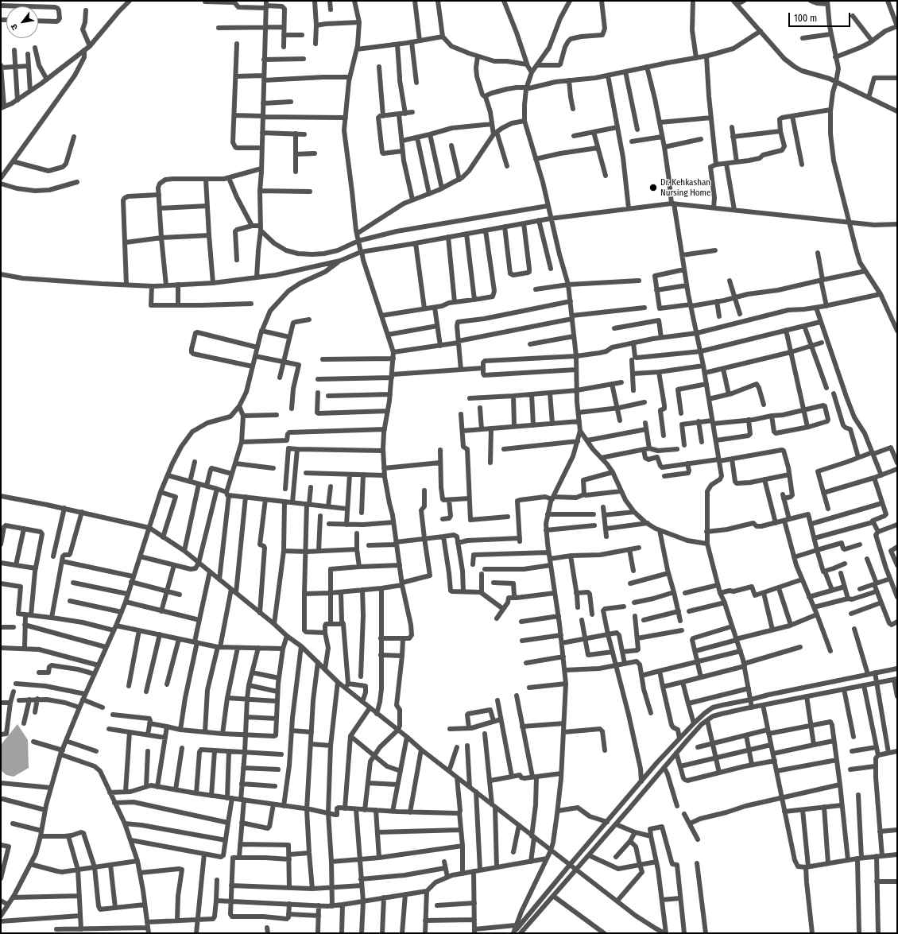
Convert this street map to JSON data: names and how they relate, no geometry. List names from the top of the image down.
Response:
{
  "places": ["Dr. Kehkashan Nursing Home"],
  "scale_bar": "100 m",
  "north": "bottom left"
}
